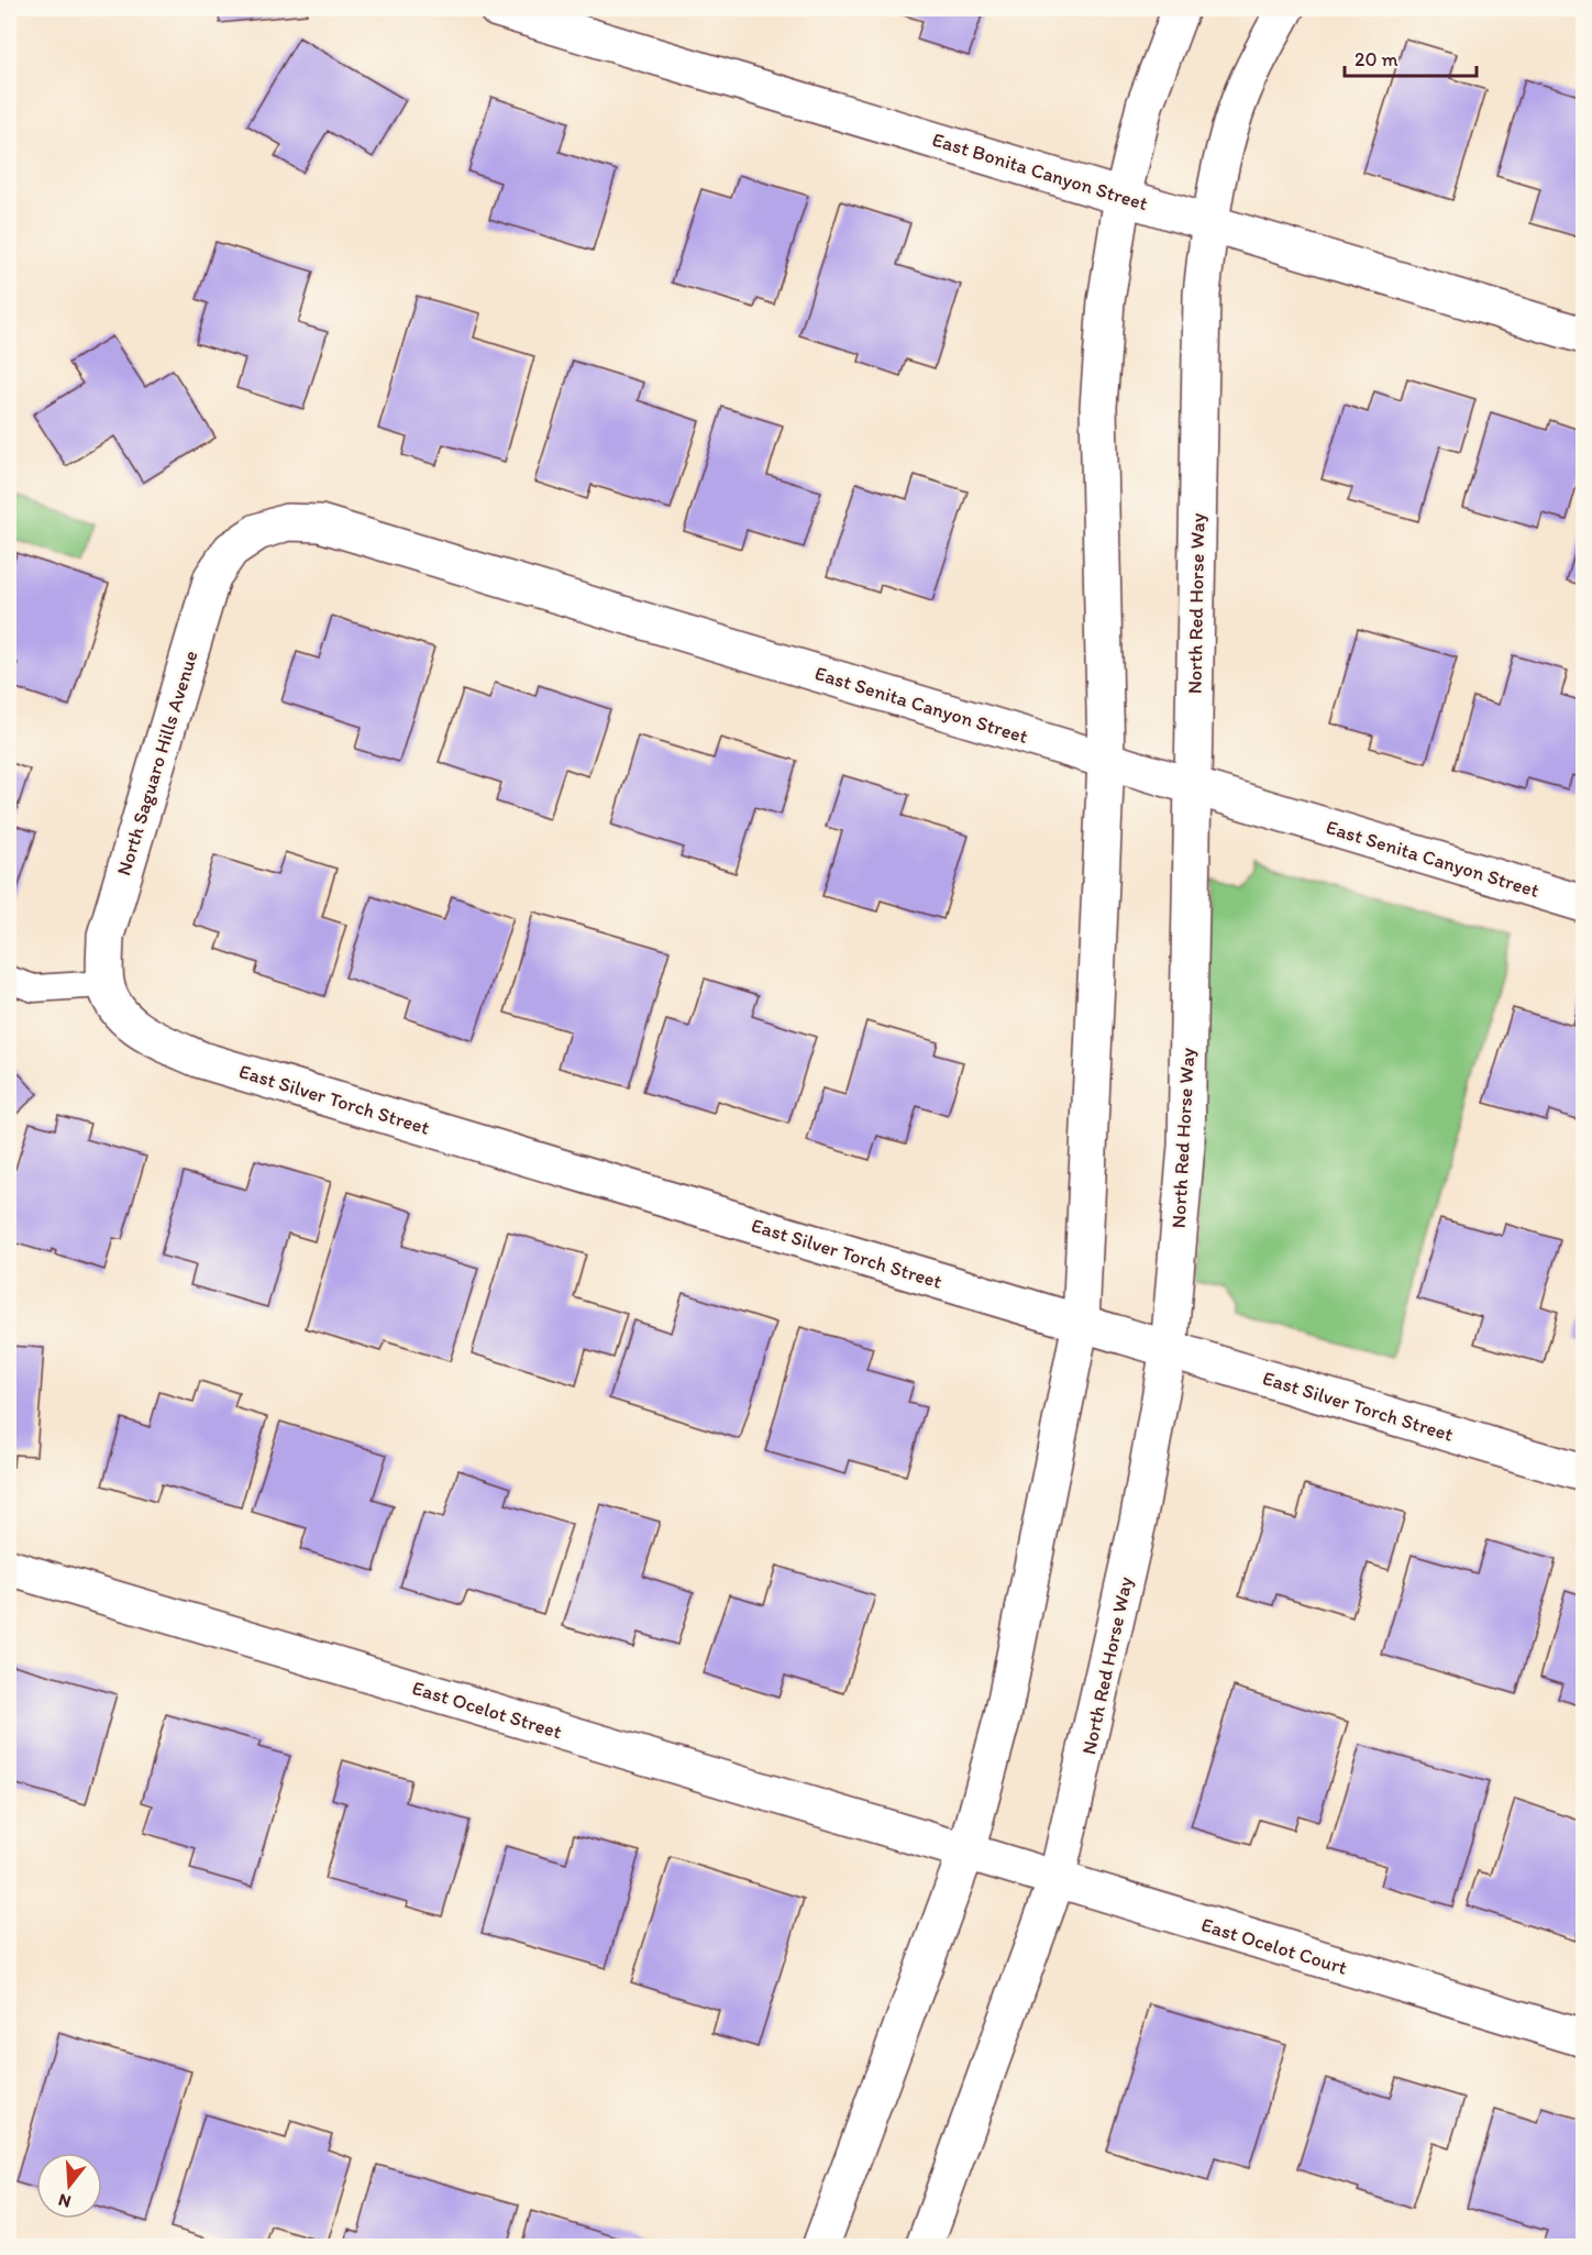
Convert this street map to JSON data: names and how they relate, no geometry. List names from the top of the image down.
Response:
{
  "streets": {
    "street": [
      "East Bonita Canyon Street",
      "North Red Horse Way",
      "East Senita Canyon Street",
      "North Saguaro Hills Avenue",
      "East Silver Torch Street",
      "East Ocelot Street",
      "East Ocelot Court"
    ]
  },
  "crossings": [
    ["East Bonita Canyon Street", "North Red Horse Way"],
    ["North Red Horse Way", "East Senita Canyon Street"],
    ["North Red Horse Way", "East Silver Torch Street"],
    ["North Red Horse Way", "East Ocelot Court"],
    ["East Senita Canyon Street", "North Saguaro Hills Avenue"],
    ["North Saguaro Hills Avenue", "East Silver Torch Street"],
    ["East Ocelot Street", "East Ocelot Court"]
  ],
  "scale_bar": "20 m",
  "north": "bottom"
}
